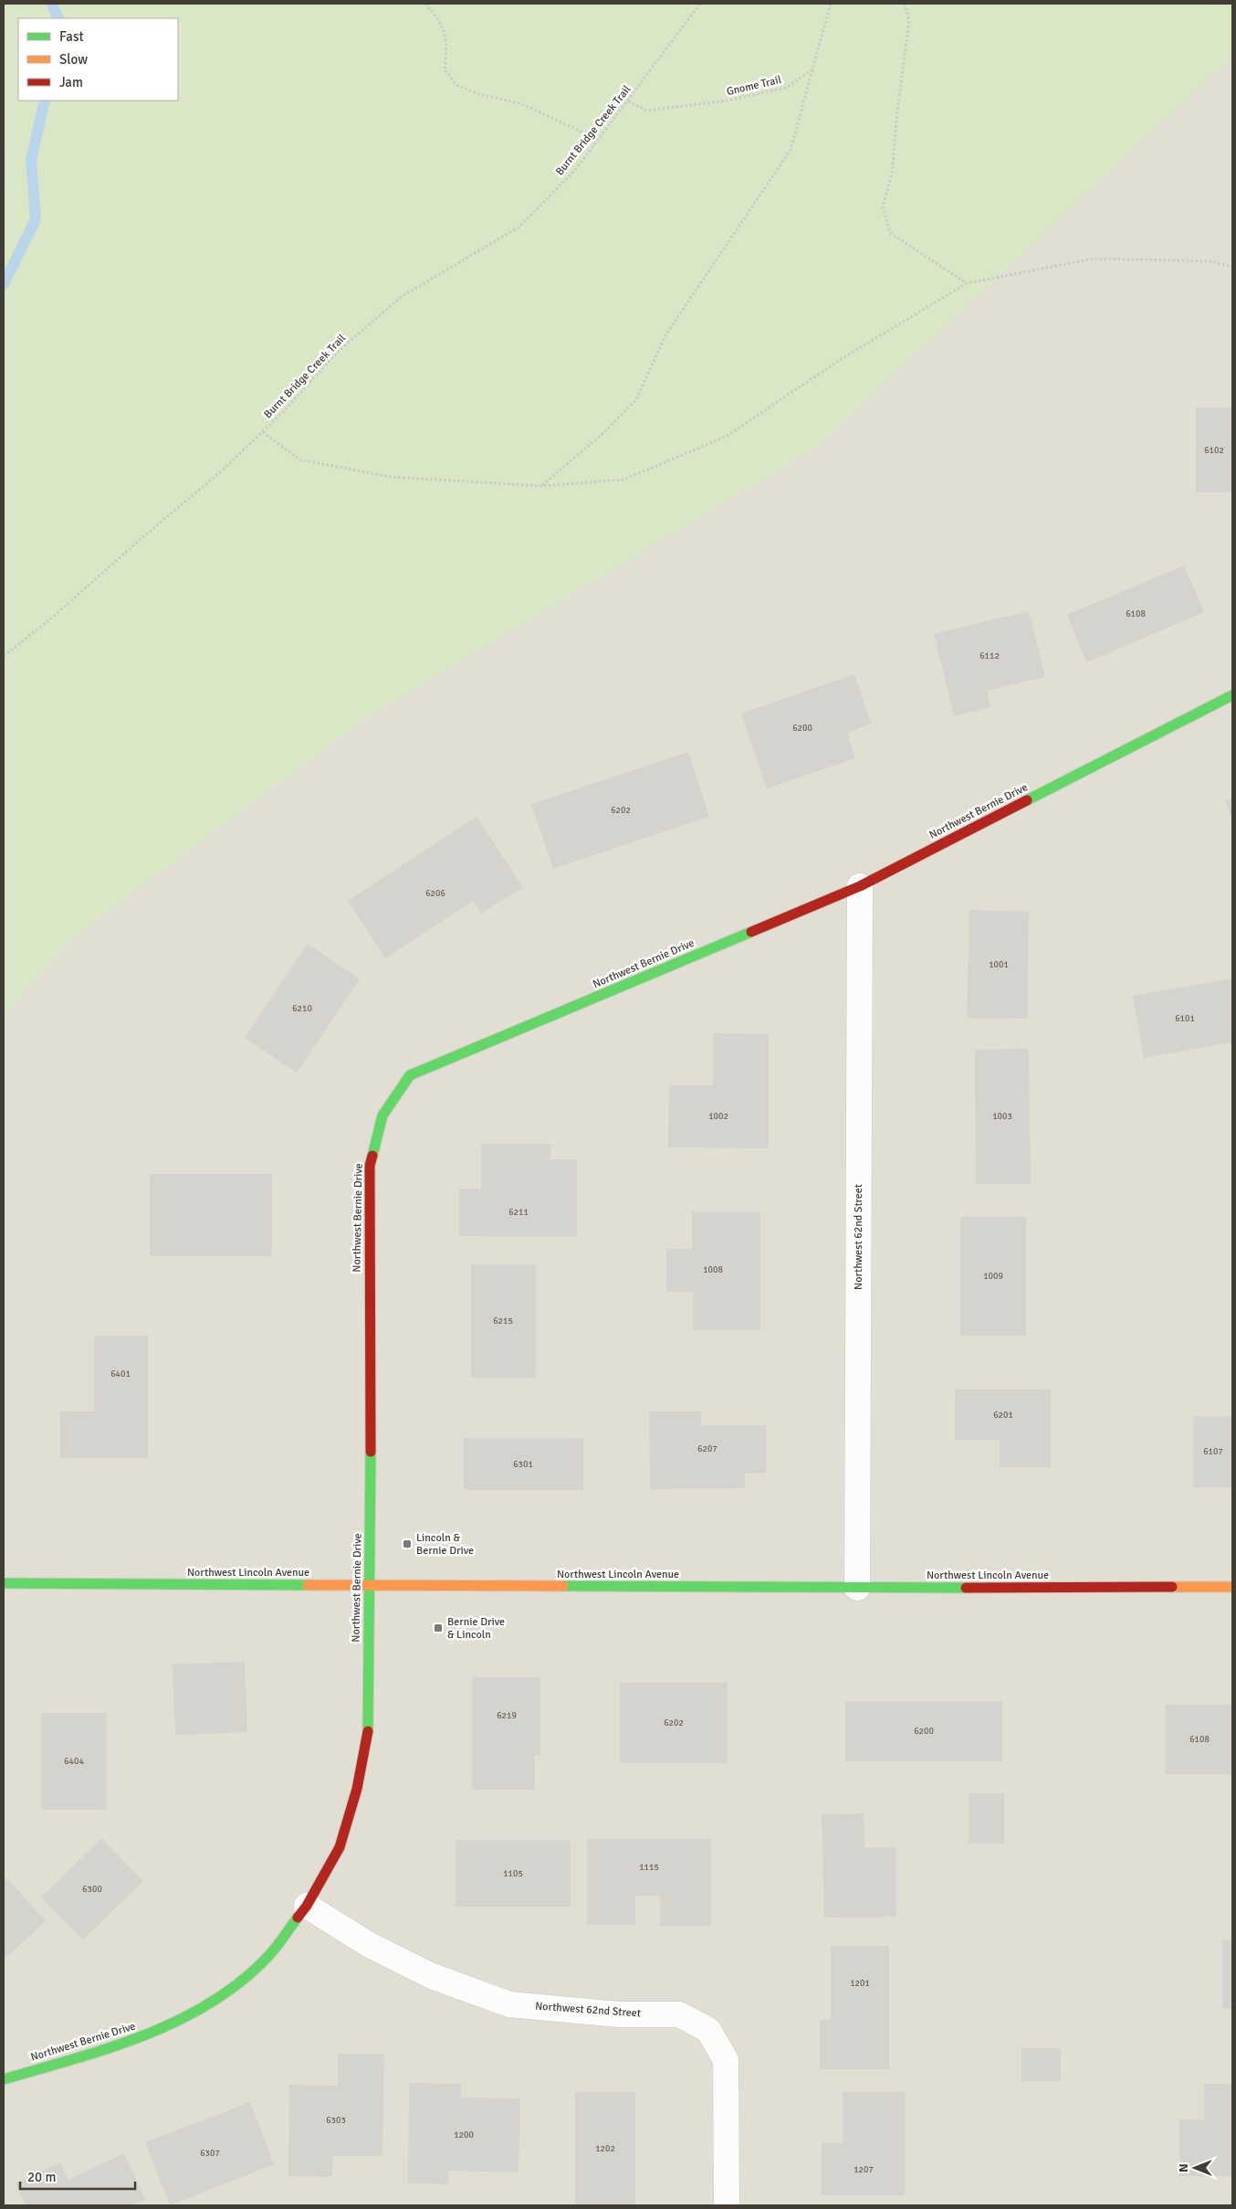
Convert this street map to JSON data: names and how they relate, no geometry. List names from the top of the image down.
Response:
{
  "streets": {
    "street": ["Northwest Bernie Drive", "Northwest 62nd Street", "Northwest Lincoln Avenue"],
    "path": ["Gnome Trail", "Burnt Bridge Creek Trail"]
  },
  "crossings": [
    ["Gnome Trail", "Burnt Bridge Creek Trail"],
    ["Northwest Bernie Drive", "Northwest 62nd Street"],
    ["Northwest Bernie Drive", "Northwest Lincoln Avenue"],
    ["Northwest 62nd Street", "Northwest Lincoln Avenue"]
  ],
  "places": {
    "transit": ["Lincoln & Bernie Drive", "Bernie Drive & Lincoln"]
  },
  "house_numbers": [
    "6102",
    "6108",
    "6112",
    "6200",
    "6202",
    "6206",
    "1001",
    "6210",
    "6101",
    "1002",
    "1003",
    "6211",
    "1008",
    "1009",
    "6215",
    "6401",
    "6201",
    "6207",
    "6107",
    "6301",
    "6219",
    "6202",
    "6200",
    "6108",
    "6404",
    "1115",
    "1105",
    "6300",
    "1201",
    "6303",
    "1200",
    "1202",
    "6307",
    "1207"
  ],
  "legend": ["Fast", "Slow", "Jam"],
  "scale_bar": "20 m",
  "north": "left"
}
